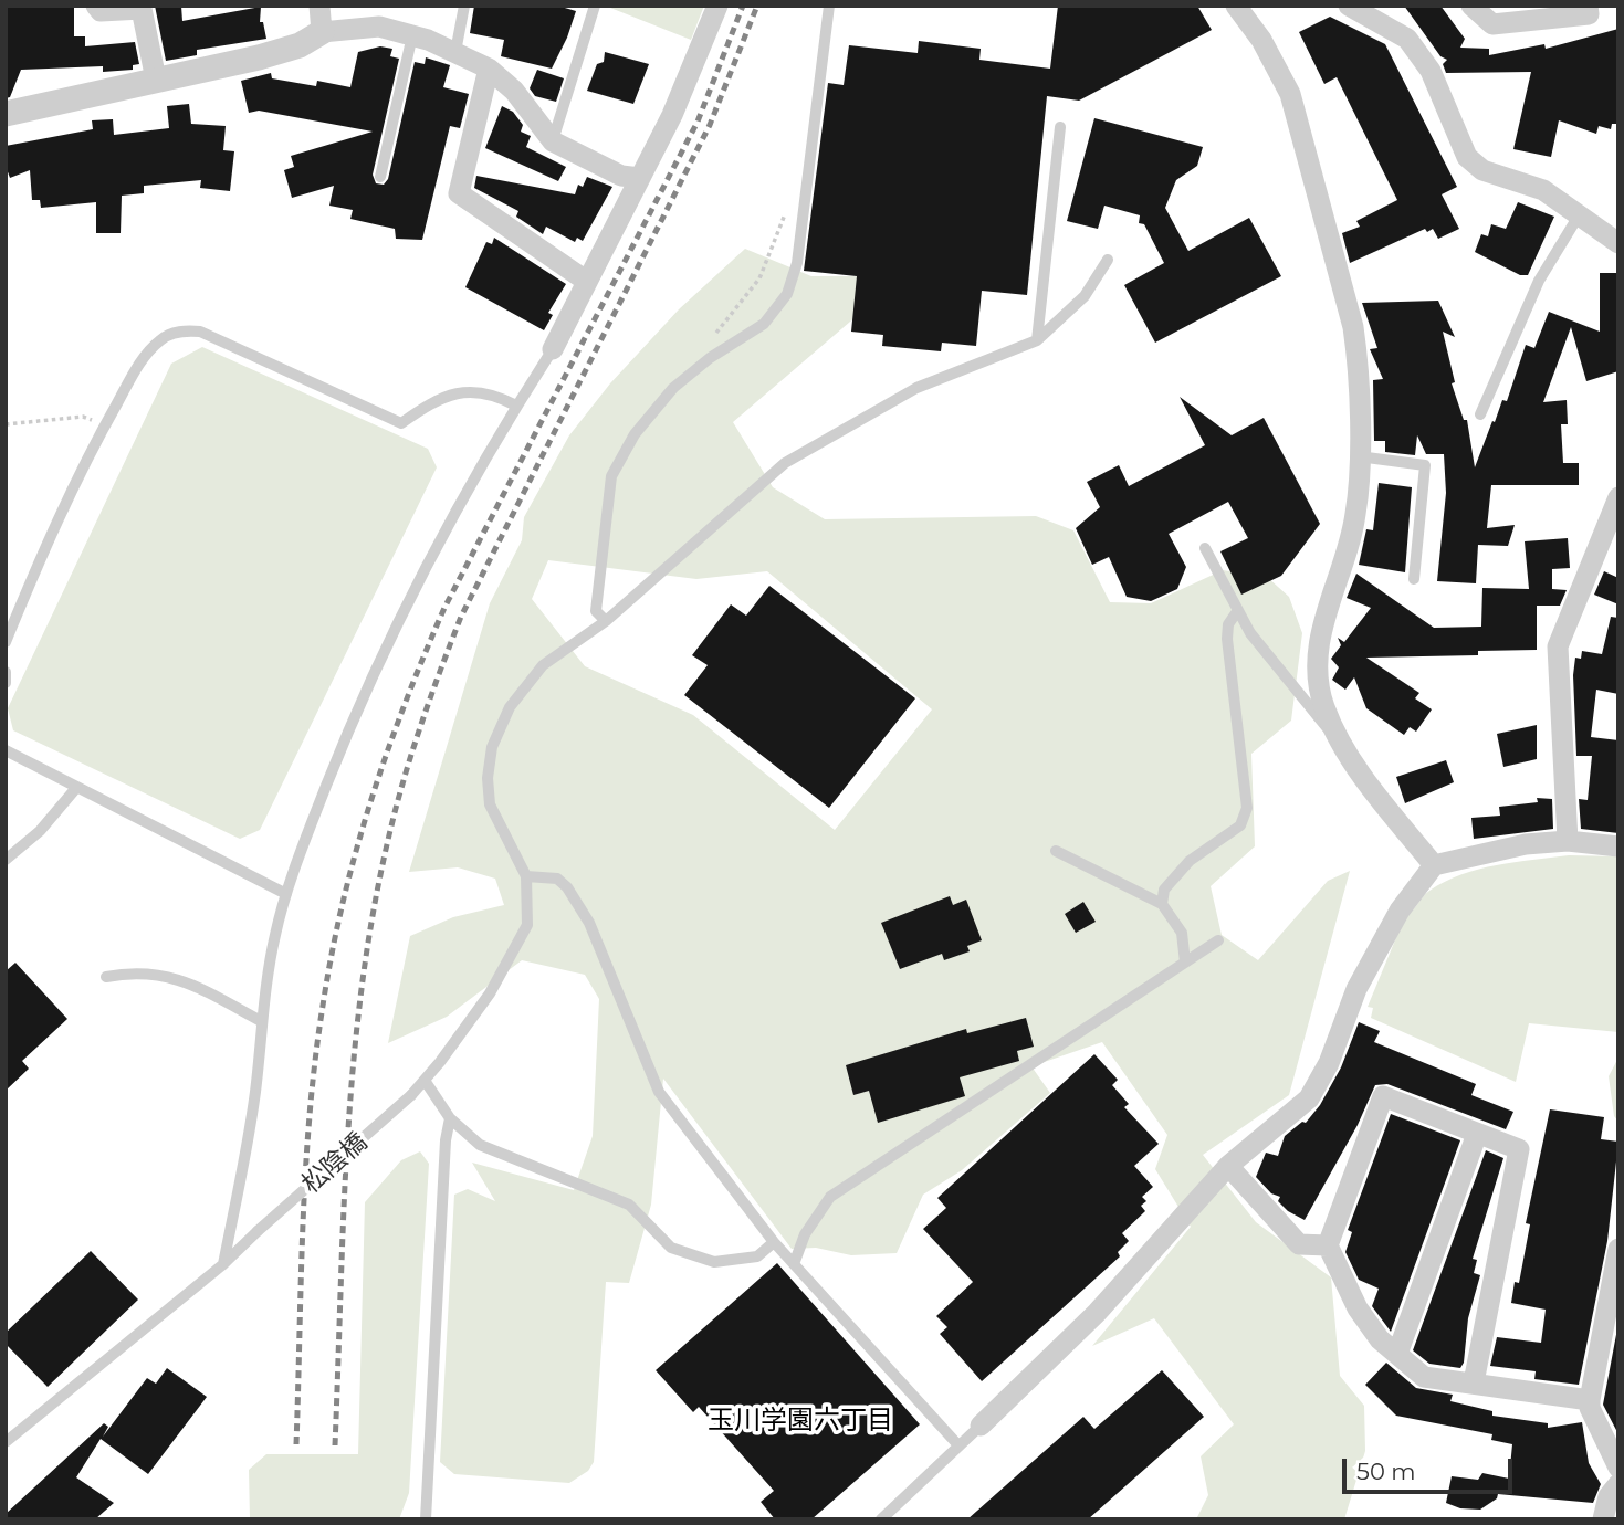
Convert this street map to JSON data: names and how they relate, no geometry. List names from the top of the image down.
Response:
{
  "streets": {
    "lane": ["松陰橋"]
  },
  "districts": ["玉川学園六丁目"],
  "scale_bar": "50 m"
}
